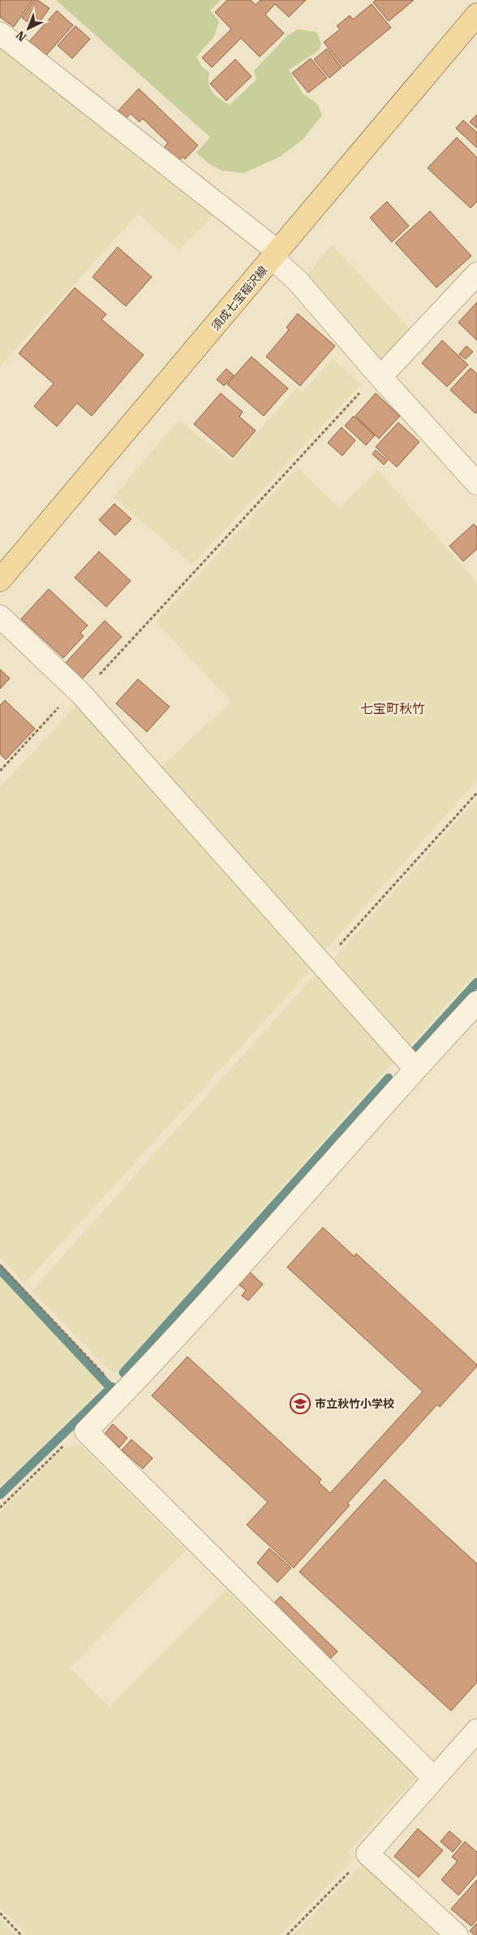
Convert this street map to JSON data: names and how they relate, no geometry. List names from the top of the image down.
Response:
{
  "streets": {
    "main road": ["須成七宝稲沢線"]
  },
  "districts": ["七宝町秋竹"],
  "places": {
    "school or university": ["市立秋竹小学校"]
  },
  "north": "bottom left"
}
